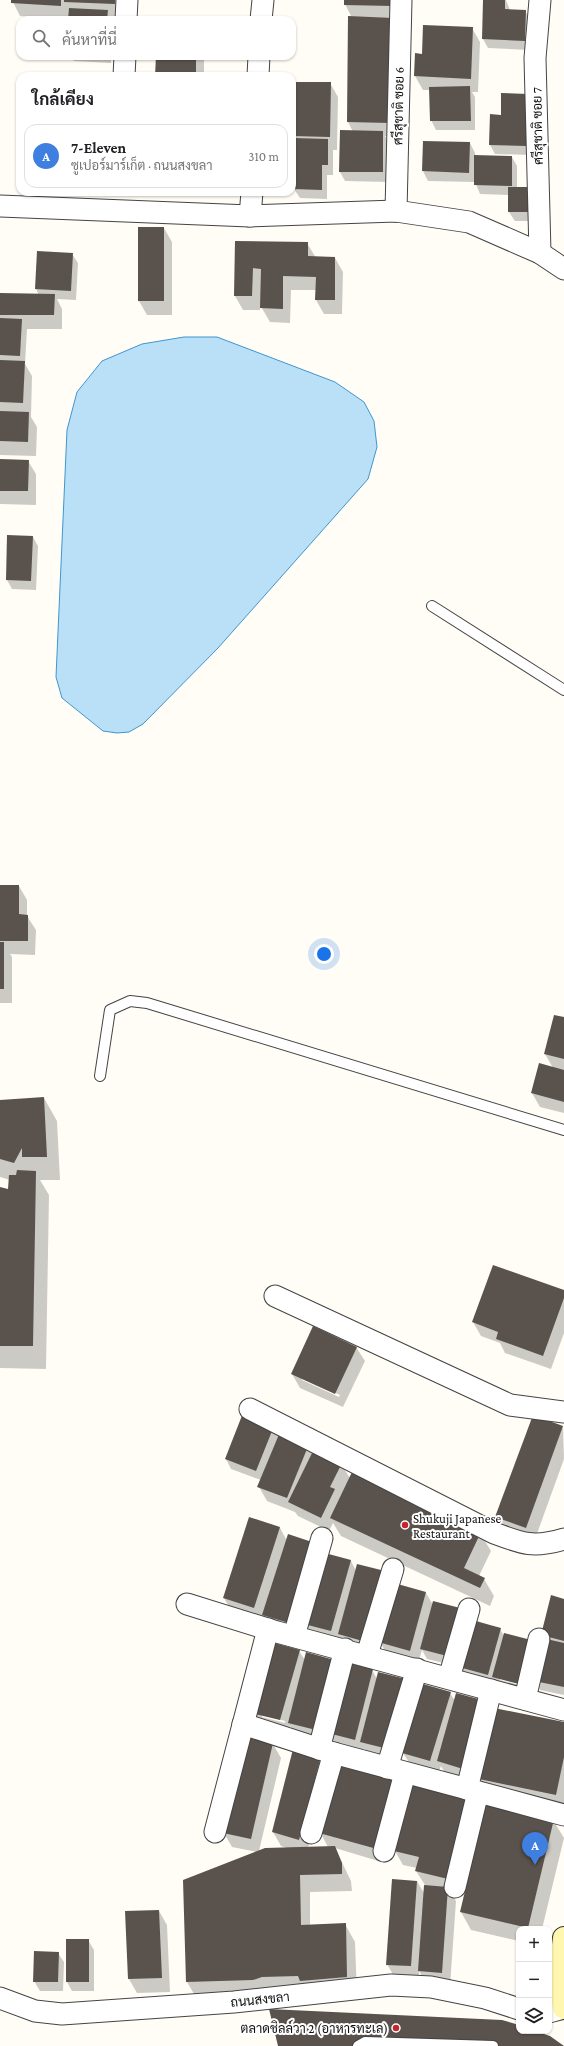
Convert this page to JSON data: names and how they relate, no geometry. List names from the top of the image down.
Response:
{
  "streets": {
    "street": ["ศรีสุชาติ ซอย 6", "ศรีสุชาติ ซอย 7", "ถนนสงขลา"]
  },
  "places": ["Shukuji Japanese Restaurant", "ตลาดชิลล์วา 2 (อาหารทะเล)"],
  "page": {
    "search": "ค้นหาที่นี่",
    "heading": "ใกล้เคียง",
    "list": [
      {
        "mark": "A",
        "name": "7-Eleven",
        "note": "ซูเปอร์มาร์เก็ต · ถนนสงขลา",
        "value": "310 m"
      }
    ],
    "pins": "A",
    "map_buttons": ["+", "−"]
  }
}
